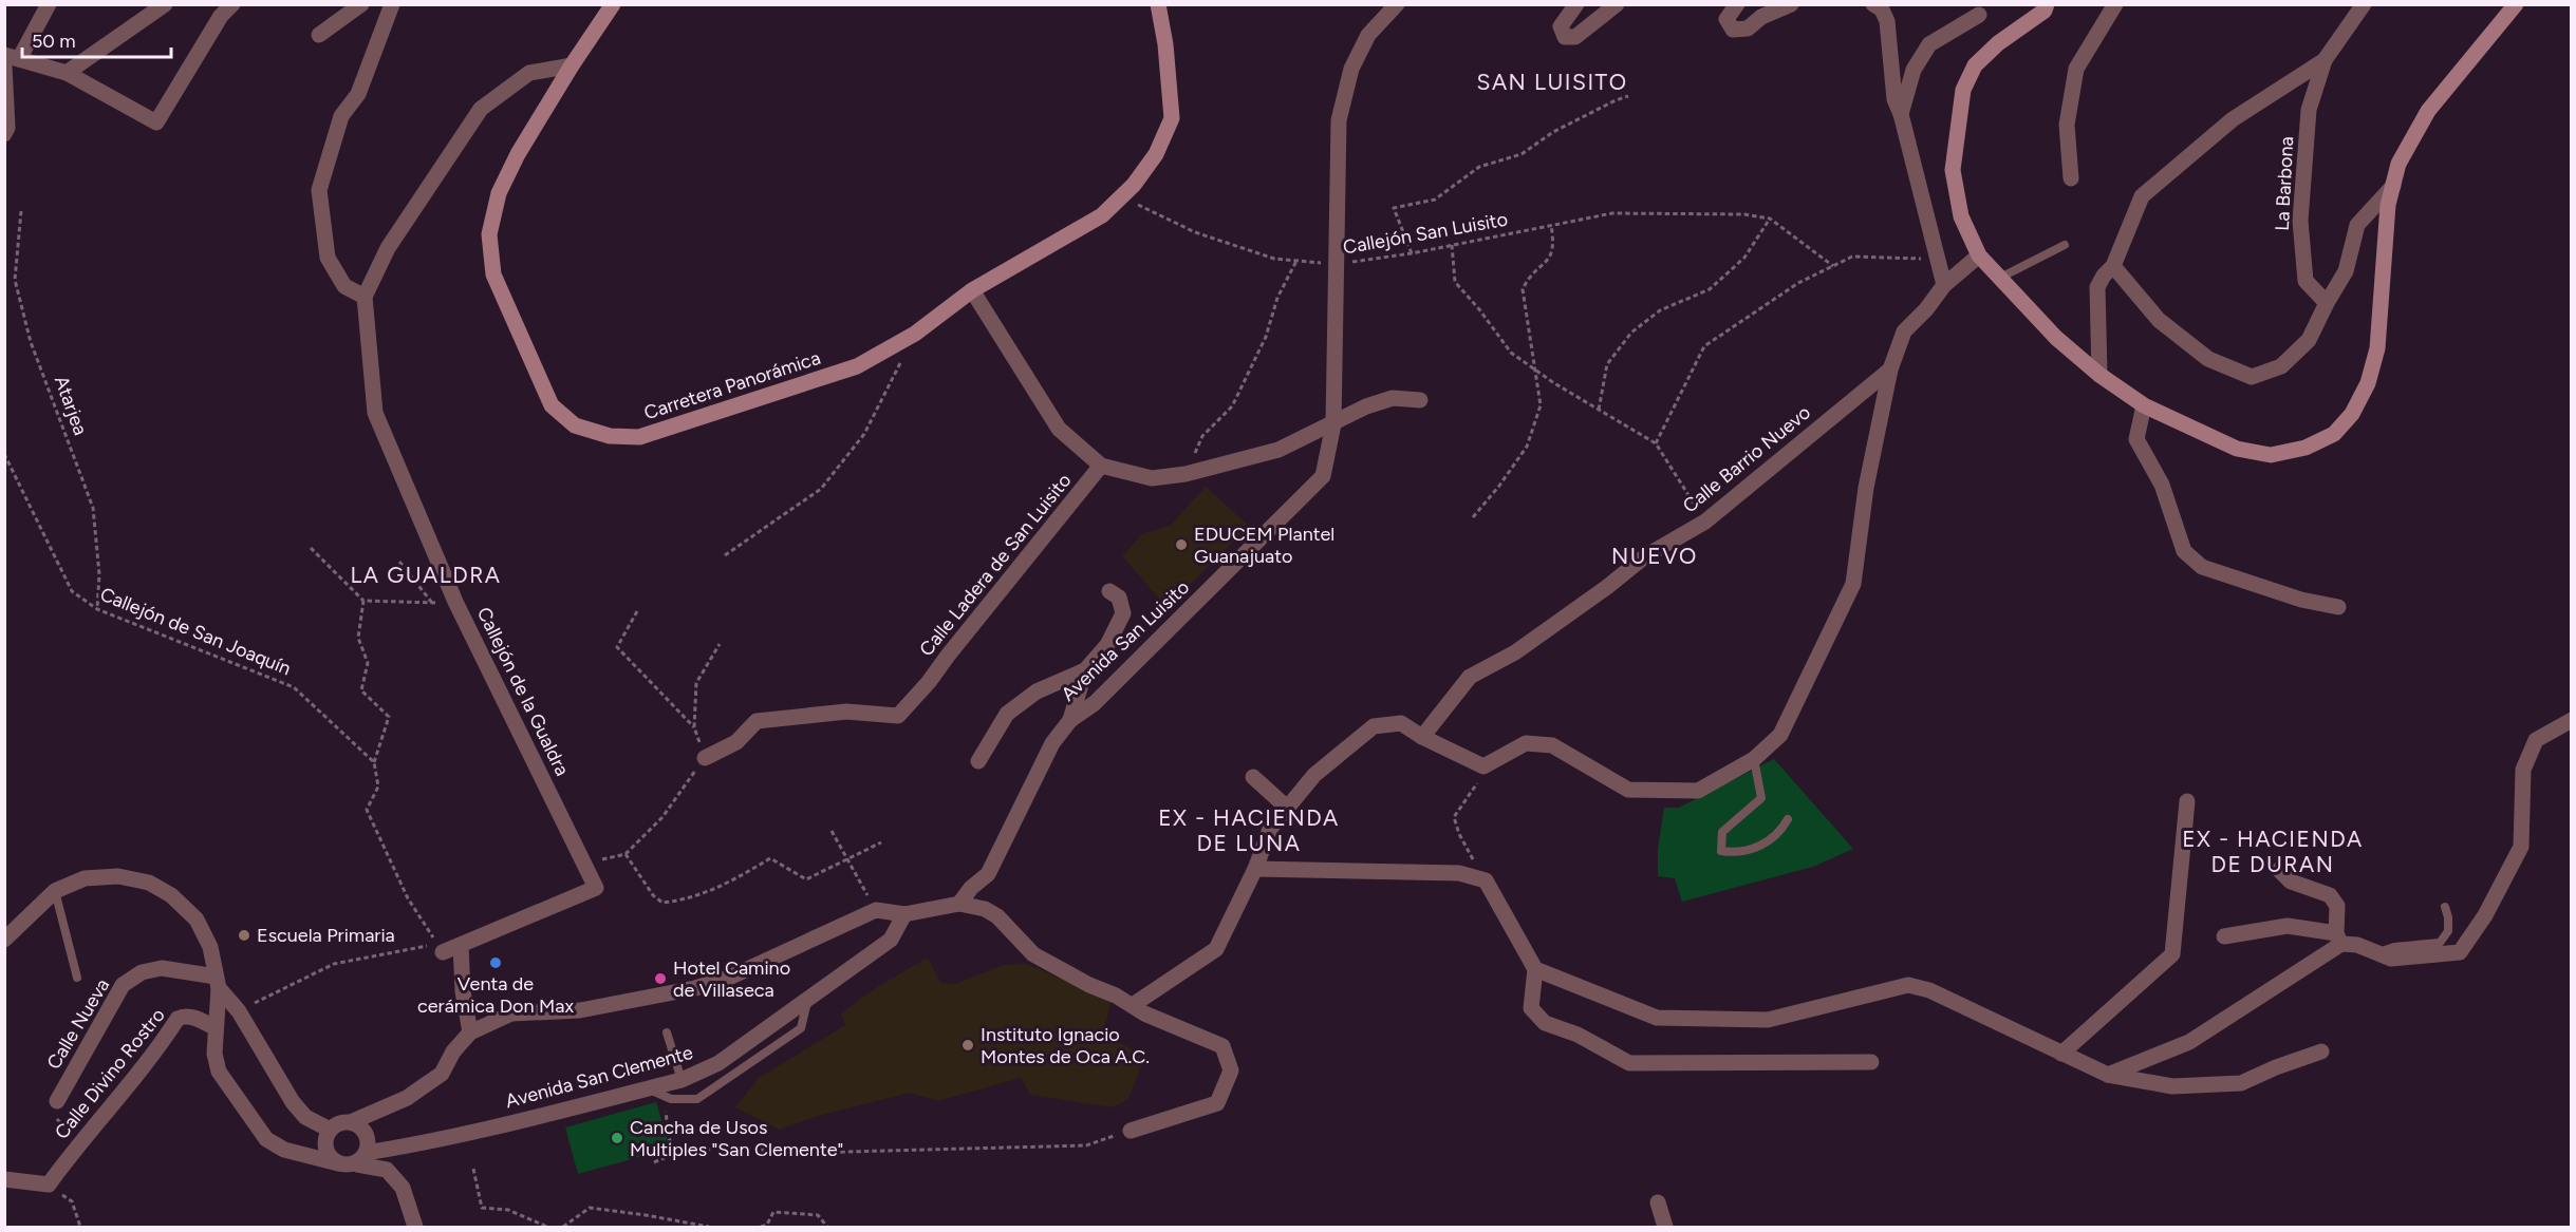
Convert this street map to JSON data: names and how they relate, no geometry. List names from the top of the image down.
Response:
{
  "streets": {
    "street": [
      "La Barbona",
      "Carretera Panorámica",
      "Calle Barrio Nuevo",
      "Calle Ladera de San Luisito",
      "Avenida San Luisito",
      "Callejón de la Gualdra",
      "Calle Nueva",
      "Calle Divino Rostro",
      "Avenida San Clemente"
    ],
    "path": ["Callejón San Luisito", "Atarjea", "Callejón de San Joaquín"]
  },
  "crossings": [
    ["Callejón San Luisito", "Carretera Panorámica"],
    ["Callejón San Luisito", "Avenida San Luisito"],
    ["Atarjea", "Callejón de San Joaquín"]
  ],
  "districts": [
    "SAN LUISITO",
    "NUEVO",
    "LA GUALDRA",
    "EX - HACIENDA DE LUNA",
    "EX - HACIENDA DE DURAN"
  ],
  "places": [
    "EDUCEM Plantel Guanajuato",
    "Escuela Primaria",
    "Venta de cerámica Don Max",
    "Hotel Camino de Villaseca",
    "Instituto Ignacio Montes de Oca A.C.",
    "Cancha de Usos Multiples \"San Clemente\""
  ],
  "scale_bar": "50 m"
}
